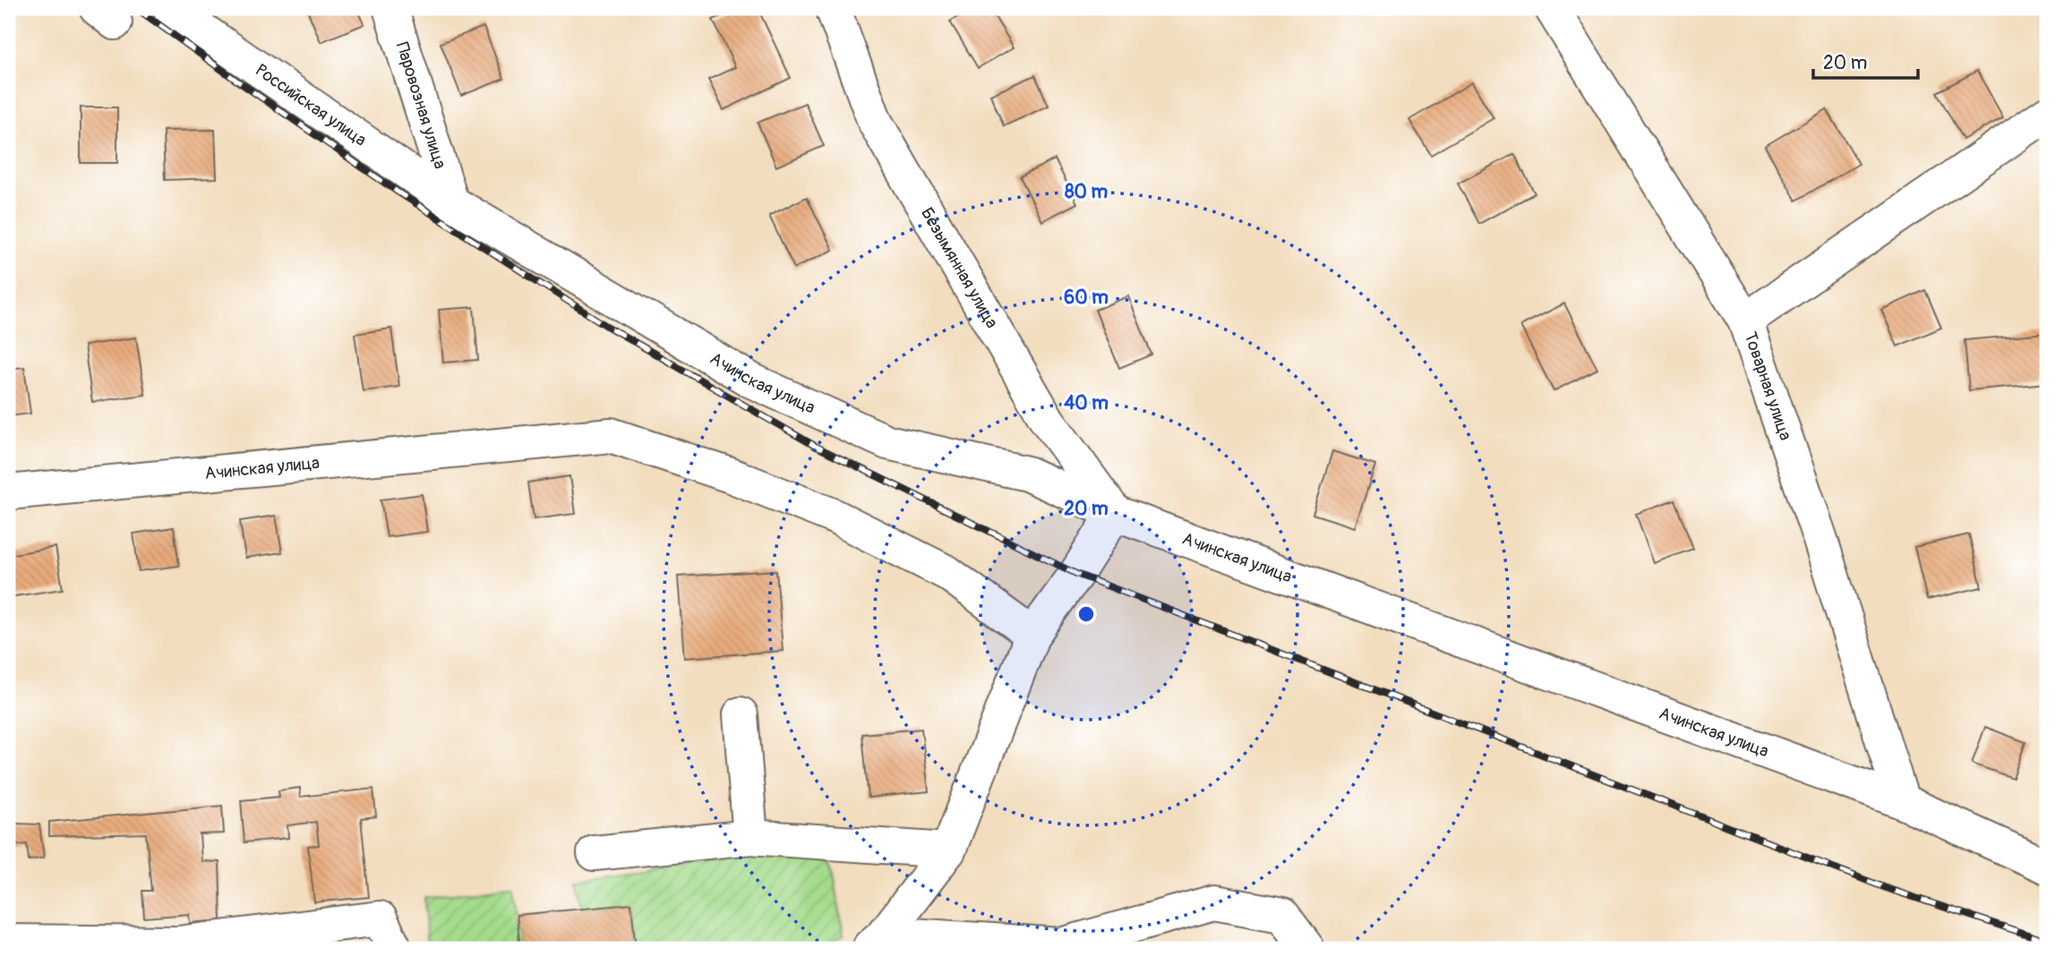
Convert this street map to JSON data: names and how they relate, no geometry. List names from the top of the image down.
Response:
{
  "streets": {
    "street": [
      "Российская улица",
      "Паровозная улица",
      "Безымянная улица",
      "Ачинская улица",
      "Товарная улица"
    ]
  },
  "crossings": [
    ["Российская улица", "Паровозная улица"],
    ["Российская улица", "Ачинская улица"],
    ["Паровозная улица", "Ачинская улица"],
    ["Безымянная улица", "Ачинская улица"],
    ["Ачинская улица", "Товарная улица"]
  ],
  "scale_bar": "20 m",
  "rings": [
    "80 m",
    "60 m",
    "40 m",
    "20 m"
  ]
}
